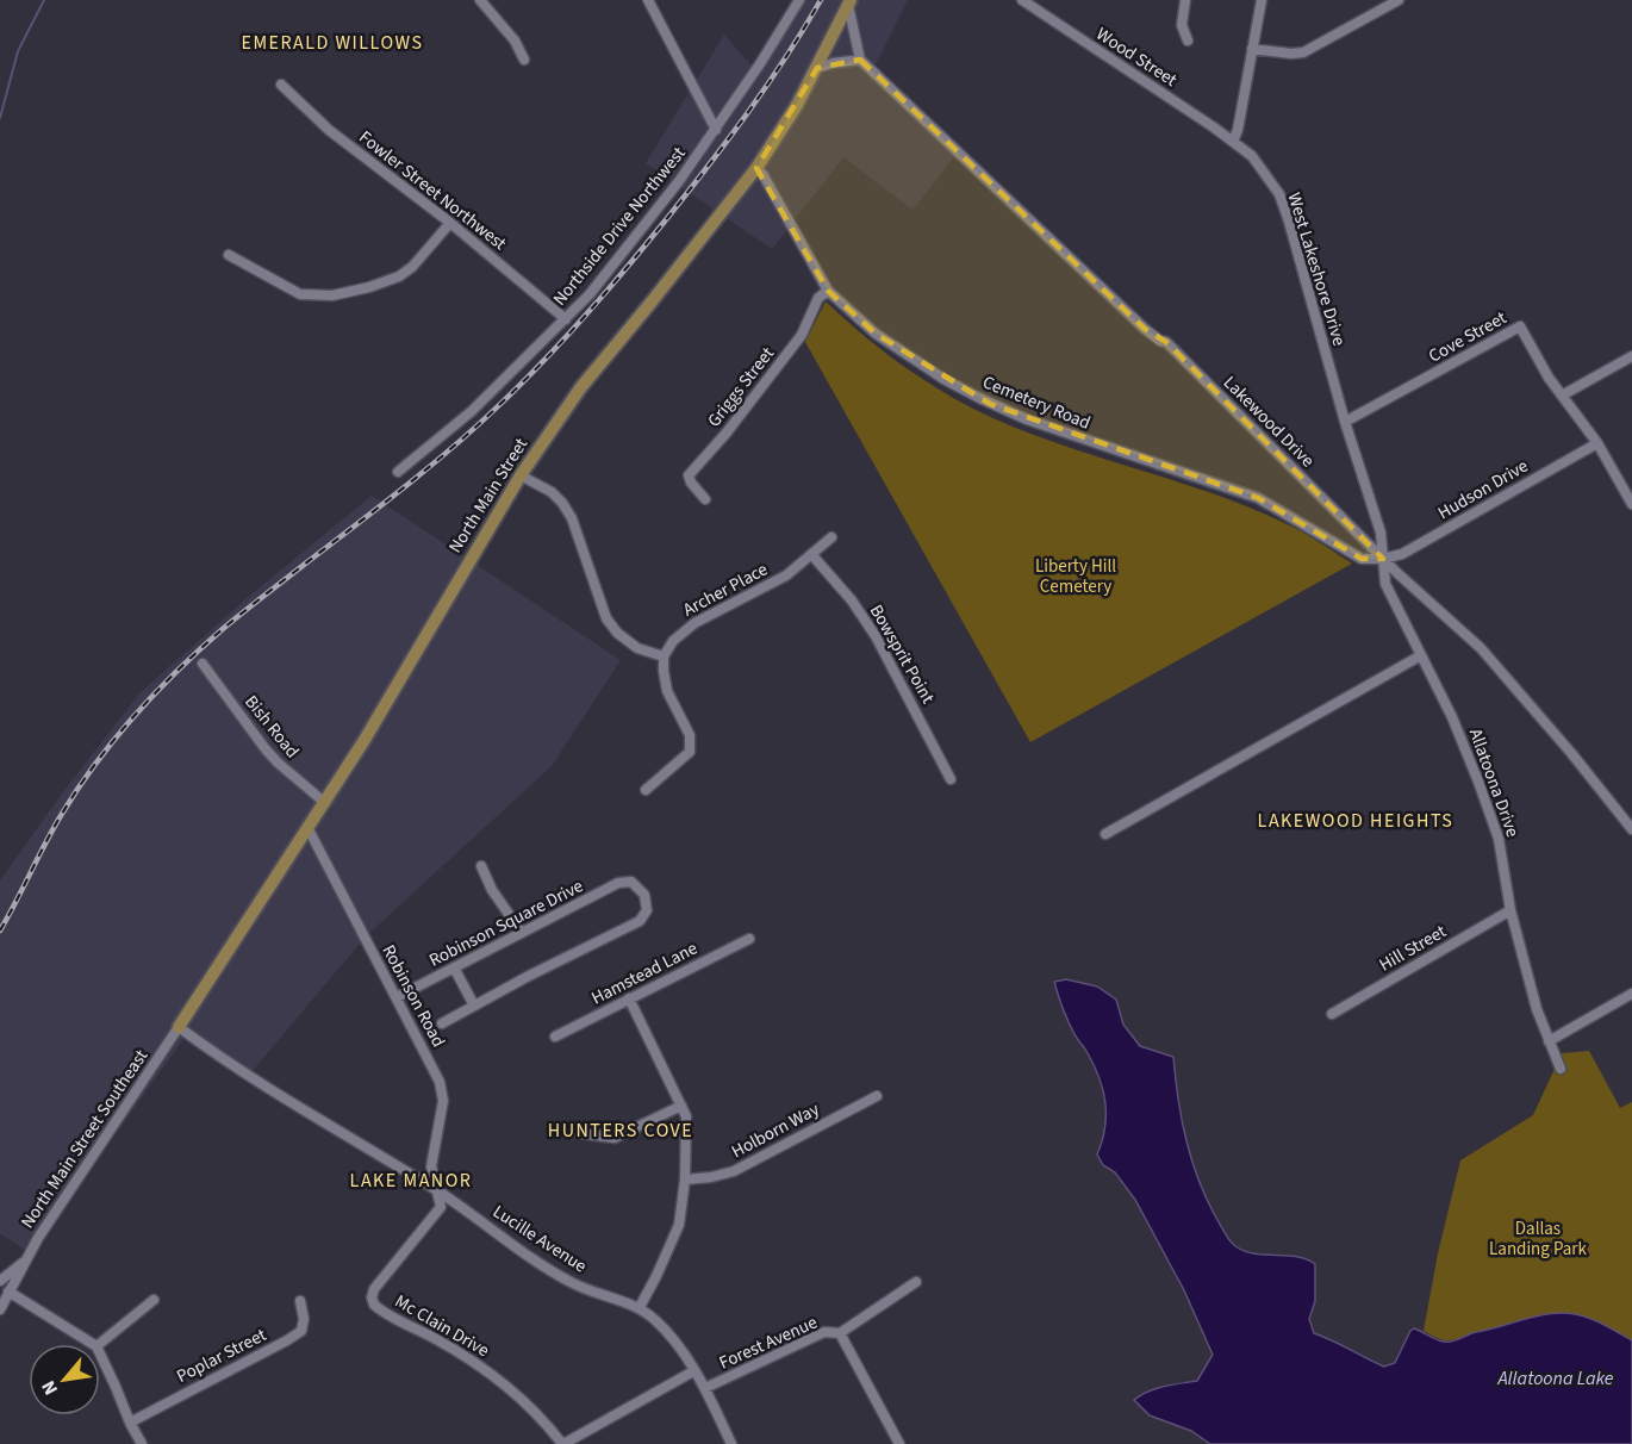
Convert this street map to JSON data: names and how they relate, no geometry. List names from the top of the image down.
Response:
{
  "streets": {
    "main road": ["North Main Street"],
    "street": [
      "Wood Street",
      "Fowler Street Northwest",
      "Northside Drive Northwest",
      "West Lakeshore Drive",
      "Cove Street",
      "Griggs Street",
      "Cemetery Road",
      "Lakewood Drive",
      "Hudson Drive",
      "Archer Place",
      "Bowsprit Point",
      "Bish Road",
      "Allatoona Drive",
      "Robinson Square Drive",
      "Hill Street",
      "Hamstead Lane",
      "Robinson Road",
      "Holborn Way",
      "North Main Street Southeast",
      "Lucille Avenue",
      "Mc Clain Drive",
      "Forest Avenue",
      "Poplar Street"
    ]
  },
  "crossings": [
    ["Wood Street", "West Lakeshore Drive"],
    ["Fowler Street Northwest", "Northside Drive Northwest"],
    ["West Lakeshore Drive", "Cove Street"],
    ["West Lakeshore Drive", "Cemetery Road"],
    ["West Lakeshore Drive", "Lakewood Drive"],
    ["West Lakeshore Drive", "Hudson Drive"],
    ["West Lakeshore Drive", "Allatoona Drive"],
    ["Cove Street", "Hudson Drive"],
    ["Griggs Street", "Cemetery Road"],
    ["Cemetery Road", "Lakewood Drive"],
    ["Cemetery Road", "Hudson Drive"],
    ["Cemetery Road", "North Main Street"],
    ["Cemetery Road", "Allatoona Drive"],
    ["Lakewood Drive", "Hudson Drive"],
    ["Lakewood Drive", "Allatoona Drive"],
    ["Hudson Drive", "Allatoona Drive"],
    ["North Main Street", "Bish Road"],
    ["North Main Street", "Robinson Road"],
    ["North Main Street", "North Main Street Southeast"],
    ["North Main Street", "Lucille Avenue"],
    ["Archer Place", "Bowsprit Point"],
    ["Allatoona Drive", "Hill Street"],
    ["Robinson Square Drive", "Robinson Road"],
    ["Robinson Road", "Lucille Avenue"],
    ["Robinson Road", "Mc Clain Drive"],
    ["North Main Street Southeast", "Lucille Avenue"],
    ["Lucille Avenue", "Mc Clain Drive"],
    ["Lucille Avenue", "Forest Avenue"]
  ],
  "districts": [
    "EMERALD WILLOWS",
    "LAKEWOOD HEIGHTS",
    "HUNTERS COVE",
    "LAKE MANOR"
  ],
  "water": ["Allatoona Lake"],
  "parks": ["Liberty Hill Cemetery", "Dallas Landing Park"],
  "north": "bottom left"
}
